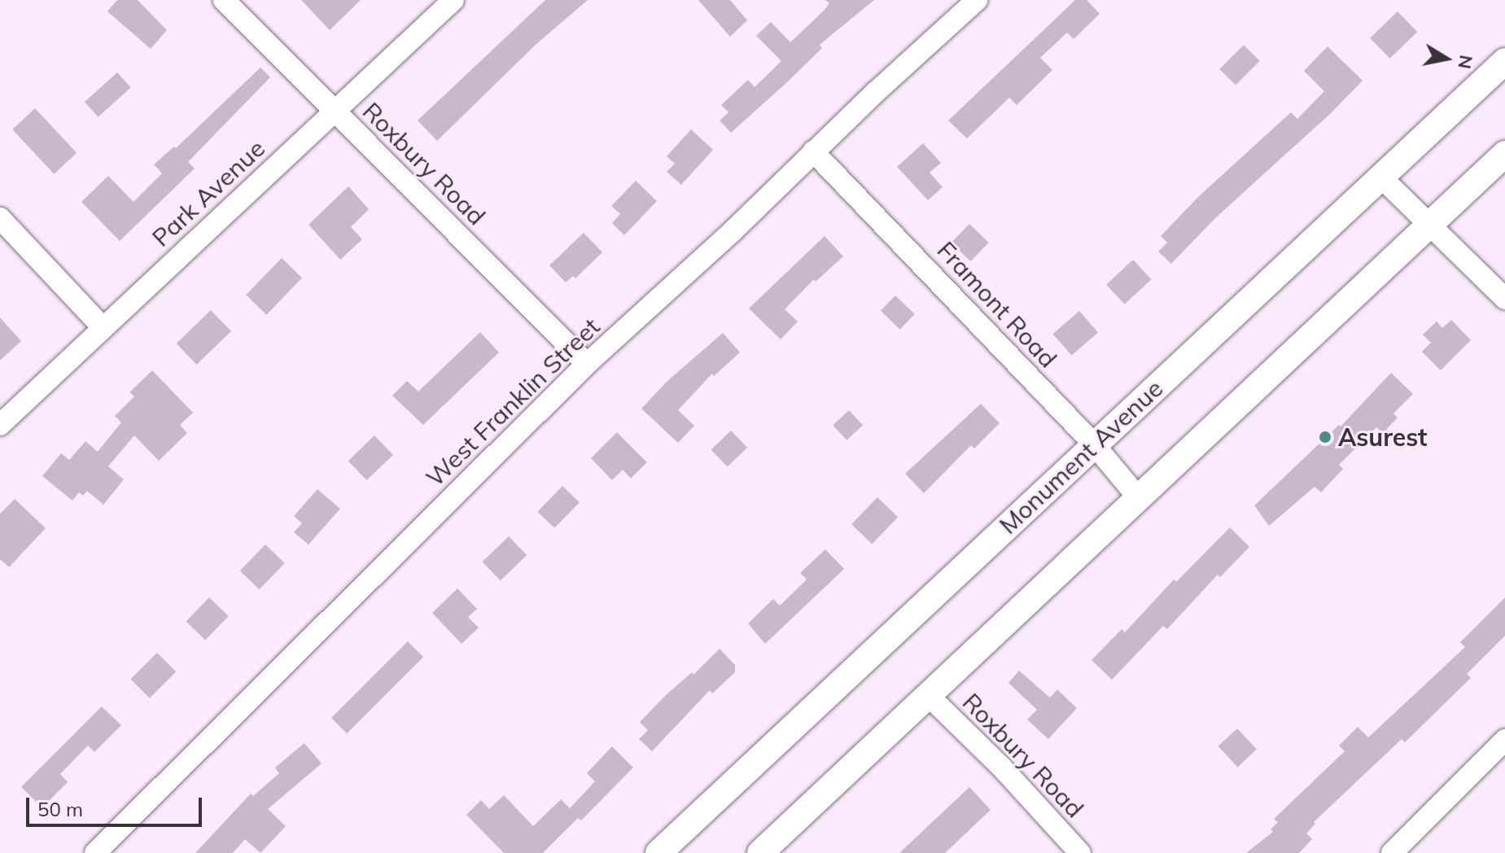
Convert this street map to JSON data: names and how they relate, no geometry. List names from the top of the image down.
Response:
{
  "streets": {
    "street": [
      "Roxbury Road",
      "Park Avenue",
      "Framont Road",
      "West Franklin Street",
      "Monument Avenue"
    ]
  },
  "crossings": [
    ["Roxbury Road", "Park Avenue"],
    ["Roxbury Road", "West Franklin Street"],
    ["Framont Road", "West Franklin Street"],
    ["Framont Road", "Monument Avenue"]
  ],
  "places": ["Asurest"],
  "scale_bar": "50 m",
  "north": "right"
}
